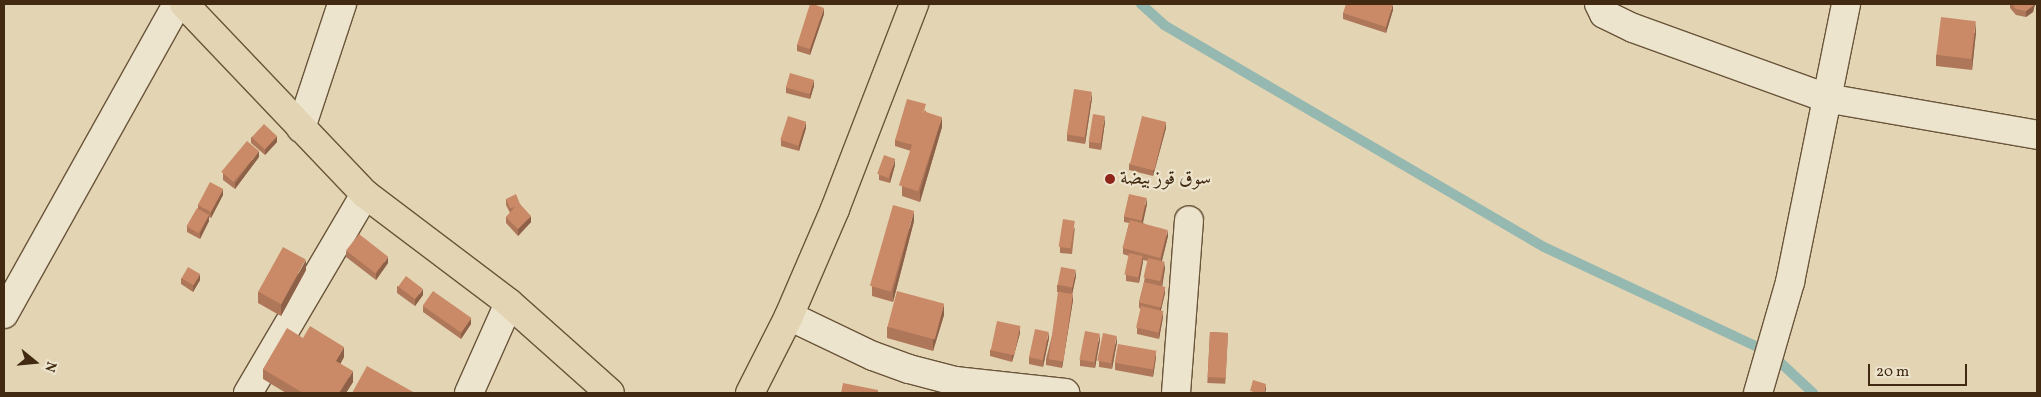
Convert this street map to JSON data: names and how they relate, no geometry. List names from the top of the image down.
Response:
{
  "places": ["سوق قوز بيضة"],
  "scale_bar": "20 m",
  "north": "right"
}
